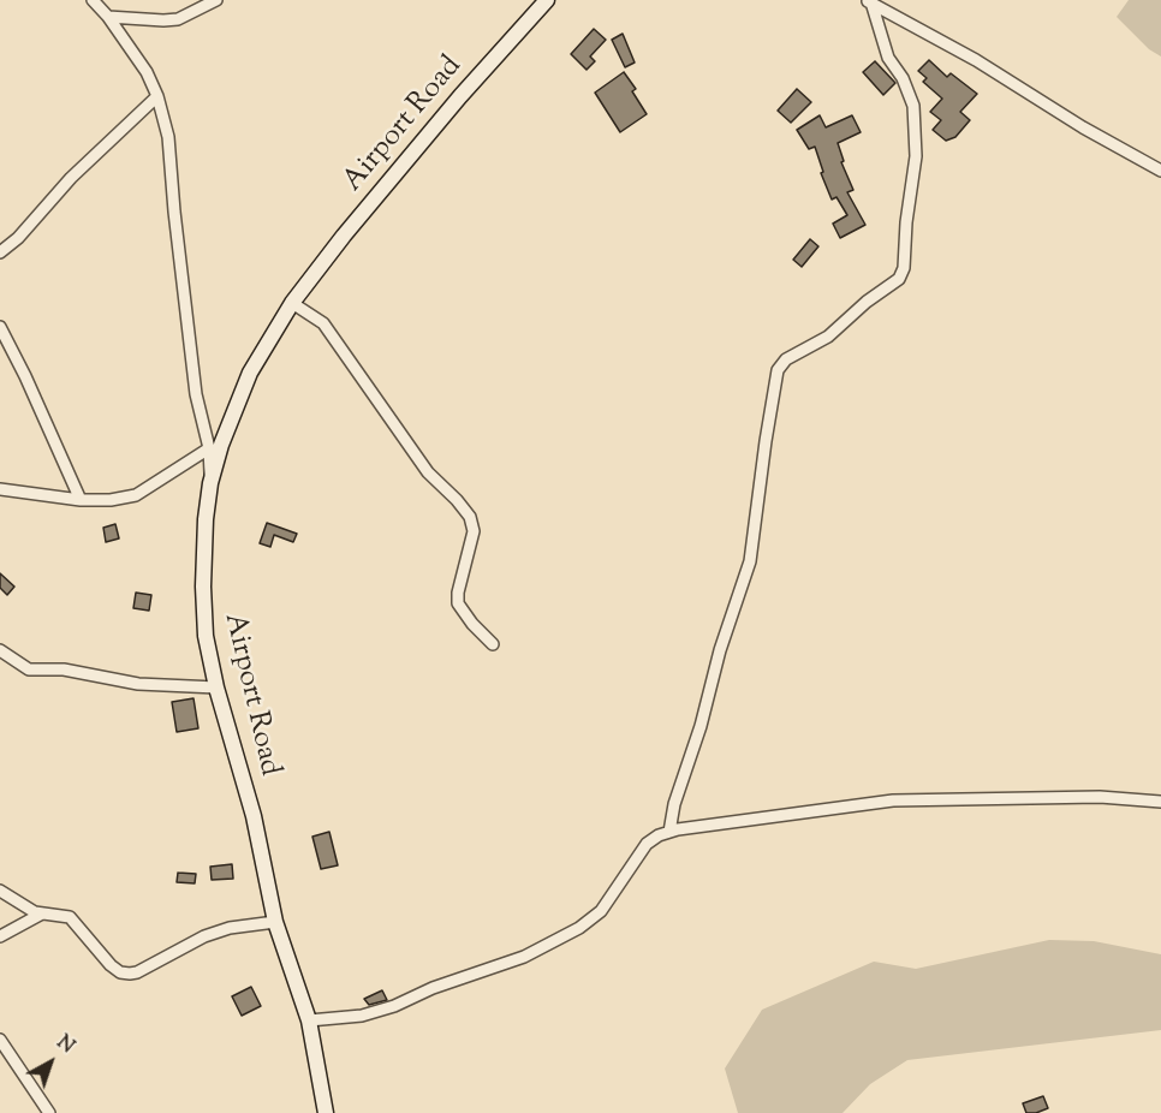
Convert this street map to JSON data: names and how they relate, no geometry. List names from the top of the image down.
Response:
{
  "streets": {
    "main road": ["Airport Road"]
  },
  "north": "top right"
}
